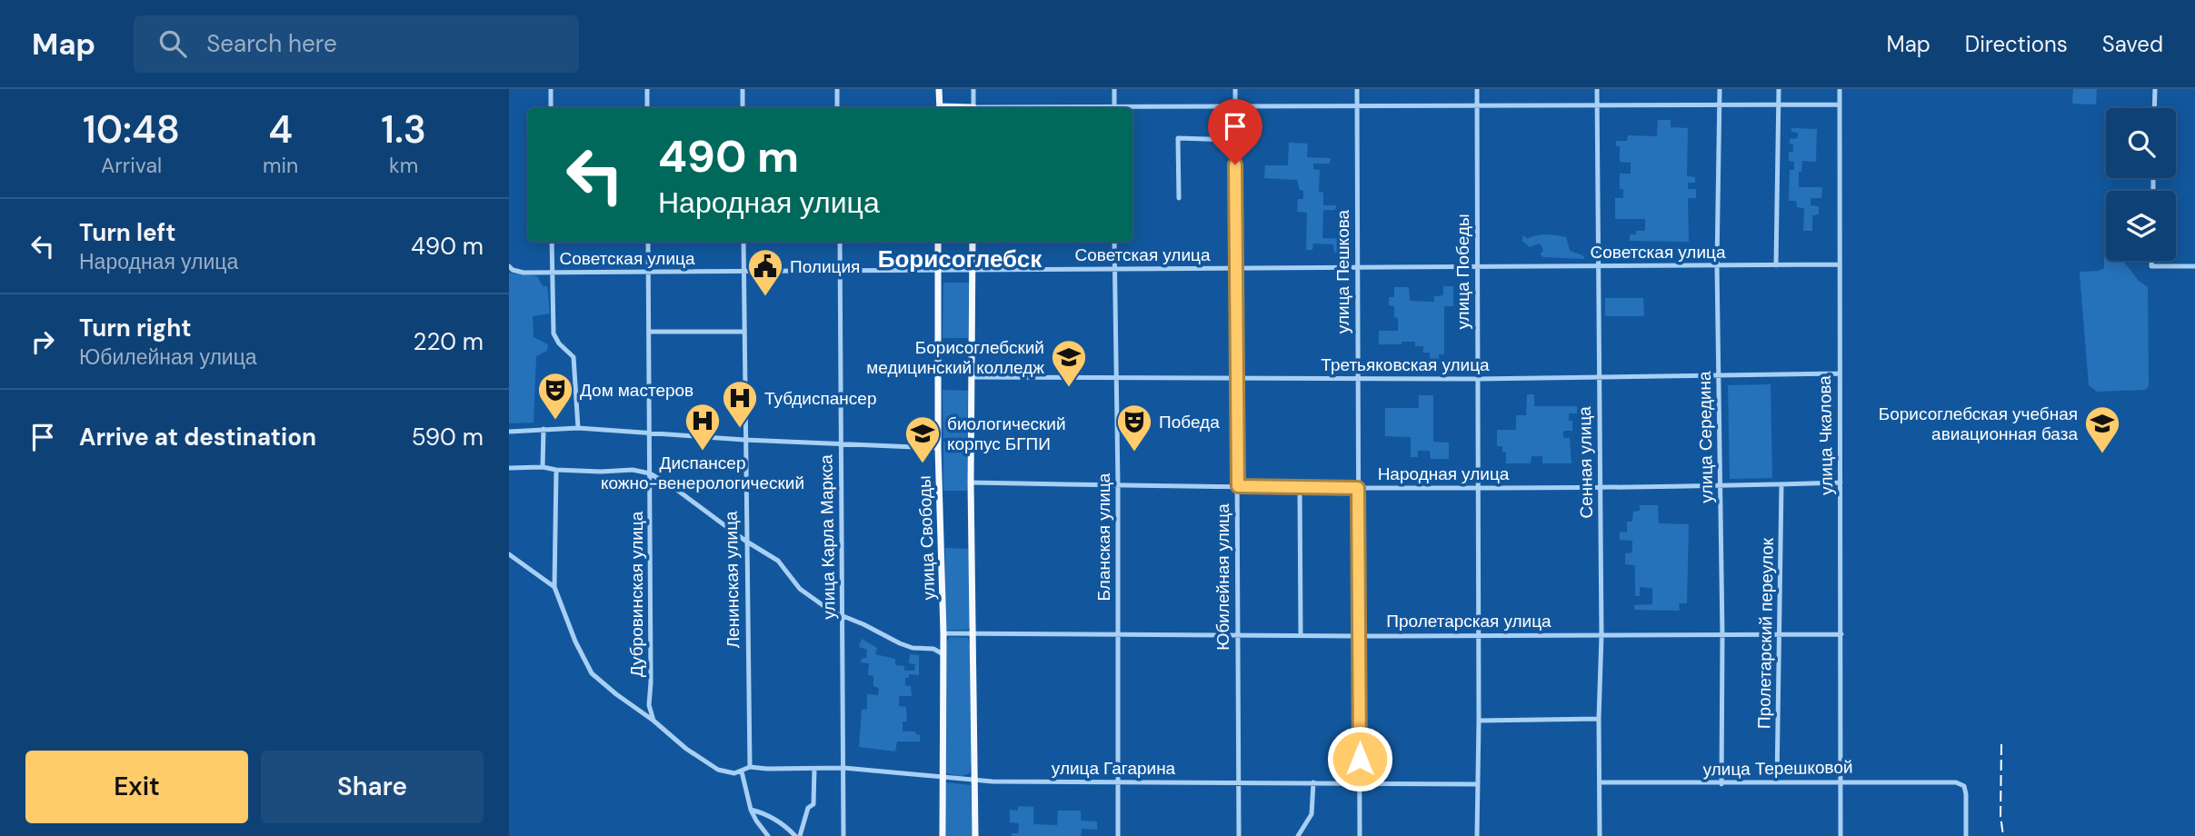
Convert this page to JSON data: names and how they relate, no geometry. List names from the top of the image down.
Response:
{
  "streets": {
    "main road": ["улица Свободы"],
    "street": [
      "Советская улица",
      "улица Пешкова",
      "улица Победы",
      "Третьяковская улица",
      "улица Чкалова",
      "улица Середина",
      "Сенная улица",
      "Народная улица",
      "улица Карла Маркса",
      "Бланская улица",
      "Юбилейная улица",
      "Ленинская улица",
      "Дубровинская улица",
      "Пролетарская улица",
      "Пролетарский переулок",
      "улица Гагарина",
      "улица Терешковой"
    ]
  },
  "crossings": [
    ["Советская улица", "улица Пешкова"],
    ["Советская улица", "улица Победы"],
    ["Советская улица", "улица Чкалова"],
    ["Советская улица", "улица Середина"],
    ["Советская улица", "Сенная улица"],
    ["Советская улица", "улица Карла Маркса"],
    ["Советская улица", "Бланская улица"],
    ["Советская улица", "улица Свободы"],
    ["Советская улица", "Юбилейная улица"],
    ["Советская улица", "Ленинская улица"],
    ["Советская улица", "Дубровинская улица"],
    ["улица Пешкова", "Третьяковская улица"],
    ["улица Пешкова", "Народная улица"],
    ["улица Пешкова", "Пролетарская улица"],
    ["улица Пешкова", "улица Гагарина"],
    ["улица Победы", "Третьяковская улица"],
    ["улица Победы", "Народная улица"],
    ["улица Победы", "Пролетарская улица"],
    ["улица Победы", "улица Гагарина"],
    ["Третьяковская улица", "улица Чкалова"],
    ["Третьяковская улица", "улица Середина"],
    ["Третьяковская улица", "Сенная улица"],
    ["Третьяковская улица", "Бланская улица"],
    ["Третьяковская улица", "Юбилейная улица"],
    ["улица Чкалова", "Народная улица"],
    ["улица Чкалова", "Пролетарская улица"],
    ["улица Чкалова", "улица Терешковой"],
    ["улица Середина", "Народная улица"],
    ["улица Середина", "Пролетарская улица"],
    ["улица Середина", "улица Терешковой"],
    ["Сенная улица", "Народная улица"],
    ["Сенная улица", "Пролетарская улица"],
    ["Сенная улица", "улица Терешковой"],
    ["Народная улица", "Бланская улица"],
    ["Народная улица", "Юбилейная улица"],
    ["Народная улица", "Пролетарский переулок"],
    ["улица Карла Маркса", "улица Гагарина"],
    ["Бланская улица", "Пролетарская улица"],
    ["Бланская улица", "улица Гагарина"],
    ["улица Свободы", "Пролетарская улица"],
    ["улица Свободы", "улица Гагарина"],
    ["Юбилейная улица", "Пролетарская улица"],
    ["Юбилейная улица", "улица Гагарина"],
    ["Ленинская улица", "улица Гагарина"],
    ["Пролетарская улица", "Пролетарский переулок"],
    ["Пролетарский переулок", "улица Терешковой"]
  ],
  "districts": ["Борисоглебск"],
  "places": {
    "public building": ["Полиция"],
    "school or university": ["Борисоглебский медицинский колледж", "Борисоглебская учебная авиационная база", "биологический корпус БГПИ"],
    "theatre": ["Дом мастеров", "Победа"],
    "hospital": ["Тубдиспансер", "Диспансер кожно-венерологический"]
  },
  "page": {
    "header": "Map",
    "search": "Search here",
    "nav": ["Map", "Directions", "Saved"],
    "eta": [
      "10:48",
      "Arrival",
      "4",
      "min",
      "1.3",
      "km"
    ],
    "turn": ["490 m", "Народная улица"],
    "list": [
      {
        "name": "Turn left",
        "note": "Народная улица",
        "value": "490 m"
      },
      {
        "name": "Turn right",
        "note": "Юбилейная улица",
        "value": "220 m"
      },
      {
        "name": "Arrive at destination",
        "value": "590 m"
      }
    ],
    "buttons": ["Exit", "Share"]
  }
}
